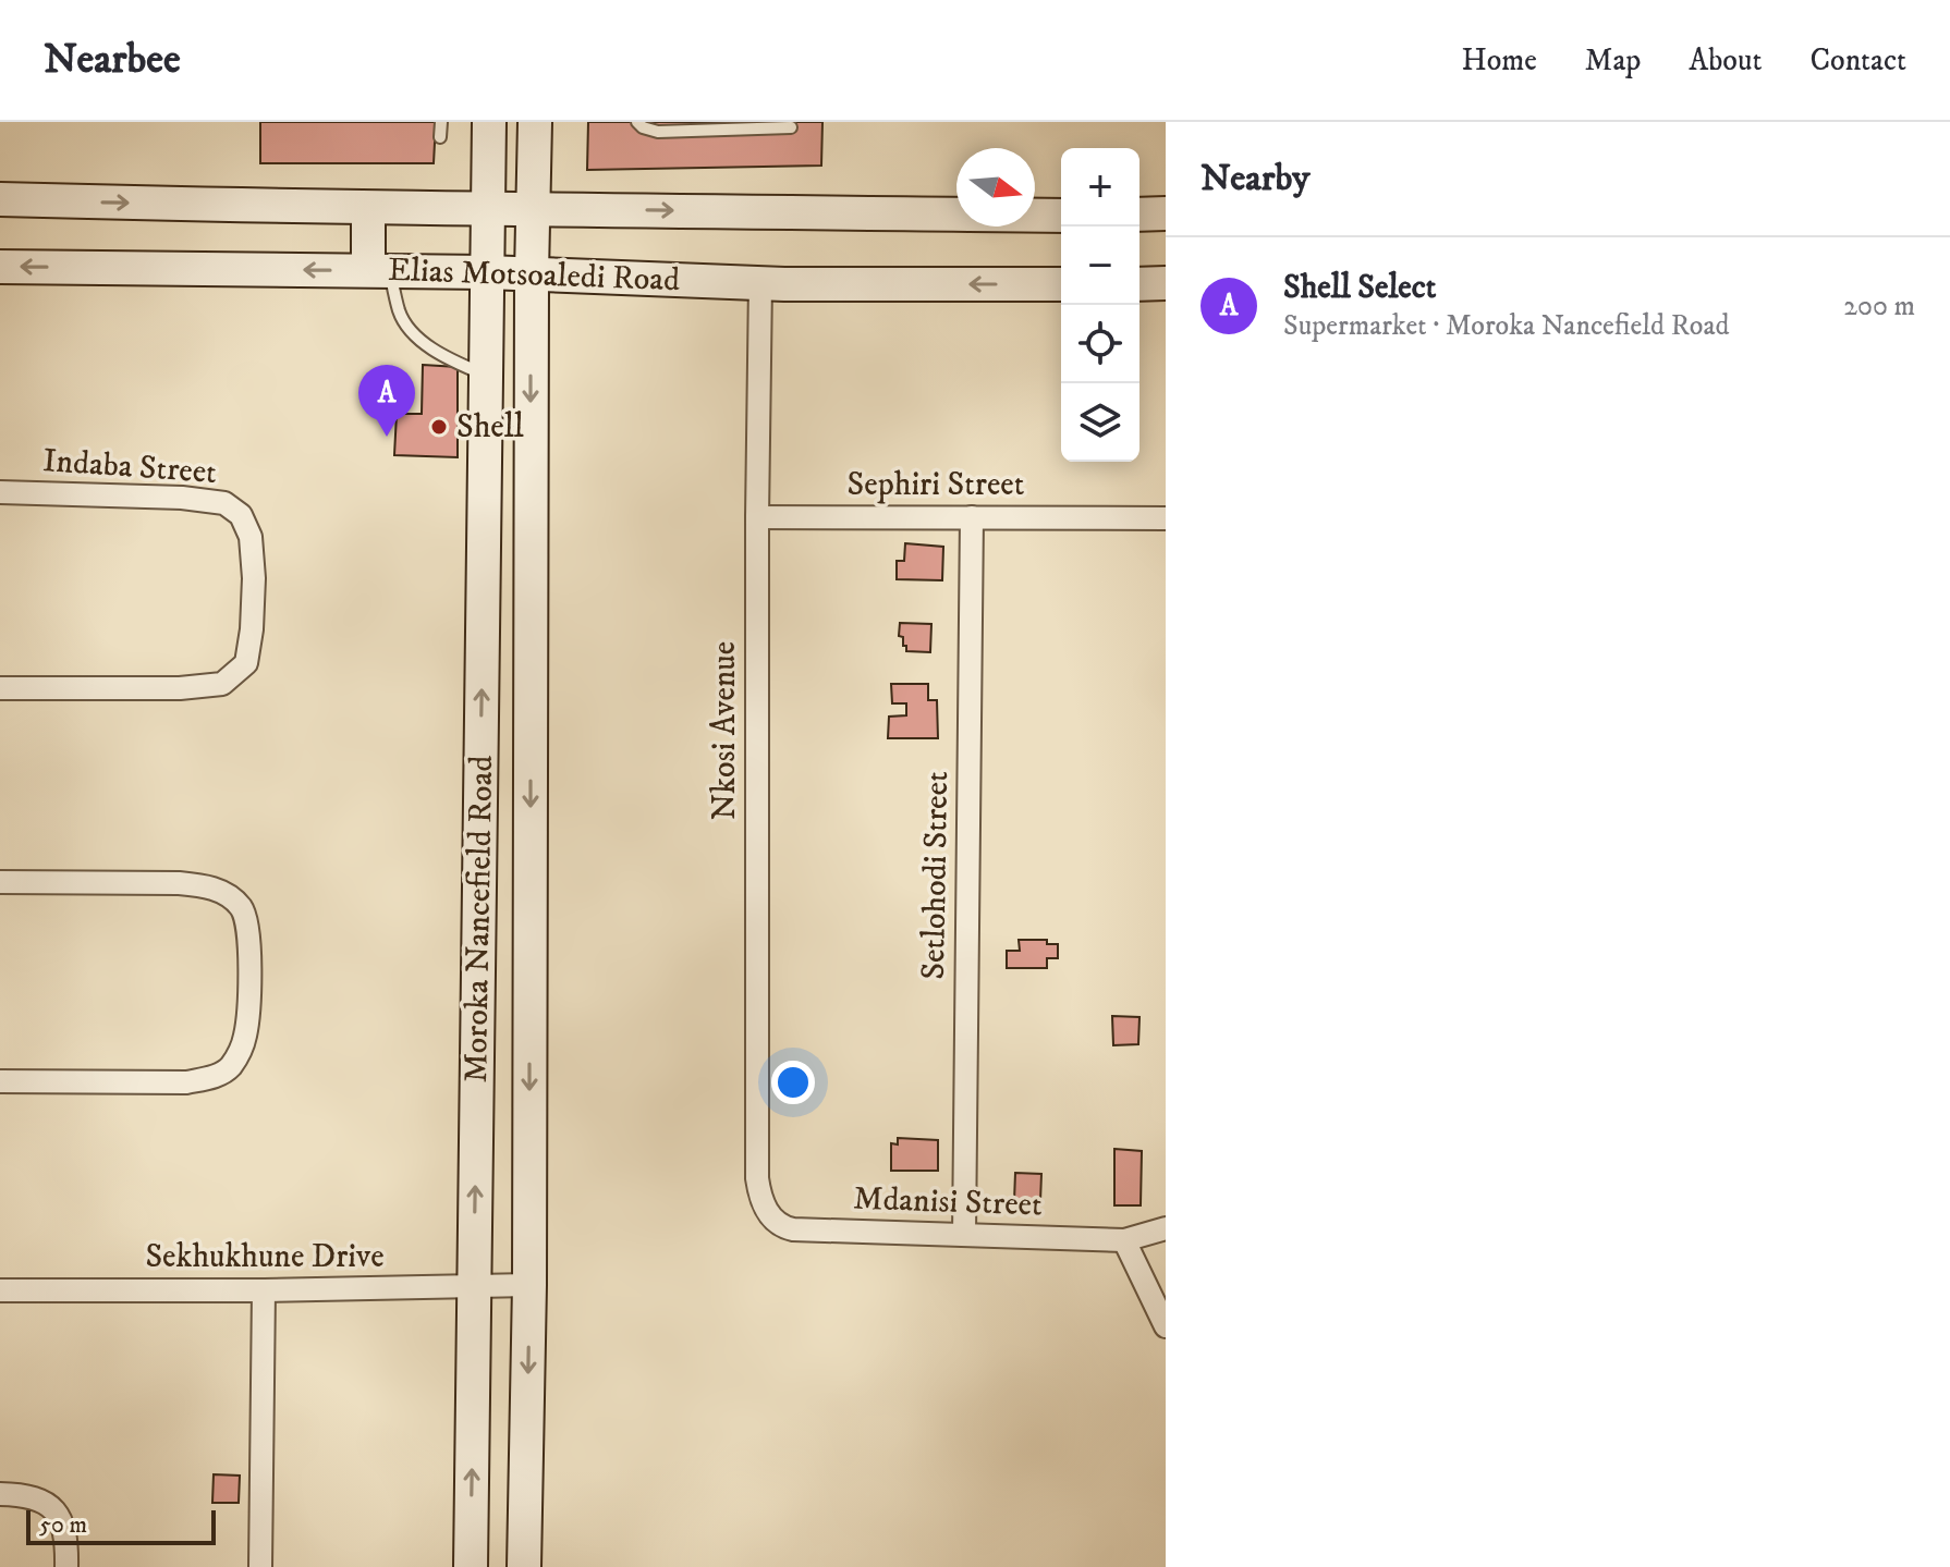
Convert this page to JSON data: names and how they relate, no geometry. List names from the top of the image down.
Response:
{
  "streets": {
    "main road": ["Elias Motsoaledi Road", "Moroka Nancefield Road"],
    "street": [
      "Indaba Street",
      "Sephiri Street",
      "Nkosi Avenue",
      "Setlohodi Street",
      "Mdanisi Street",
      "Sekhukhune Drive"
    ]
  },
  "crossings": [
    ["Elias Motsoaledi Road", "Nkosi Avenue"],
    ["Elias Motsoaledi Road", "Moroka Nancefield Road"],
    ["Sephiri Street", "Nkosi Avenue"],
    ["Sephiri Street", "Setlohodi Street"],
    ["Nkosi Avenue", "Mdanisi Street"],
    ["Setlohodi Street", "Mdanisi Street"],
    ["Moroka Nancefield Road", "Sekhukhune Drive"]
  ],
  "places": ["Shell"],
  "scale_bar": "50 m",
  "north": "right",
  "page": {
    "header": "Nearbee",
    "nav": [
      "Home",
      "Map",
      "About",
      "Contact"
    ],
    "heading": "Nearby",
    "map_buttons": ["+", "−"],
    "list": [
      {
        "mark": "A",
        "name": "Shell Select",
        "note": "Supermarket · Moroka Nancefield Road",
        "value": "200 m"
      }
    ],
    "pins": "A",
    "scale": "50 m"
  }
}
